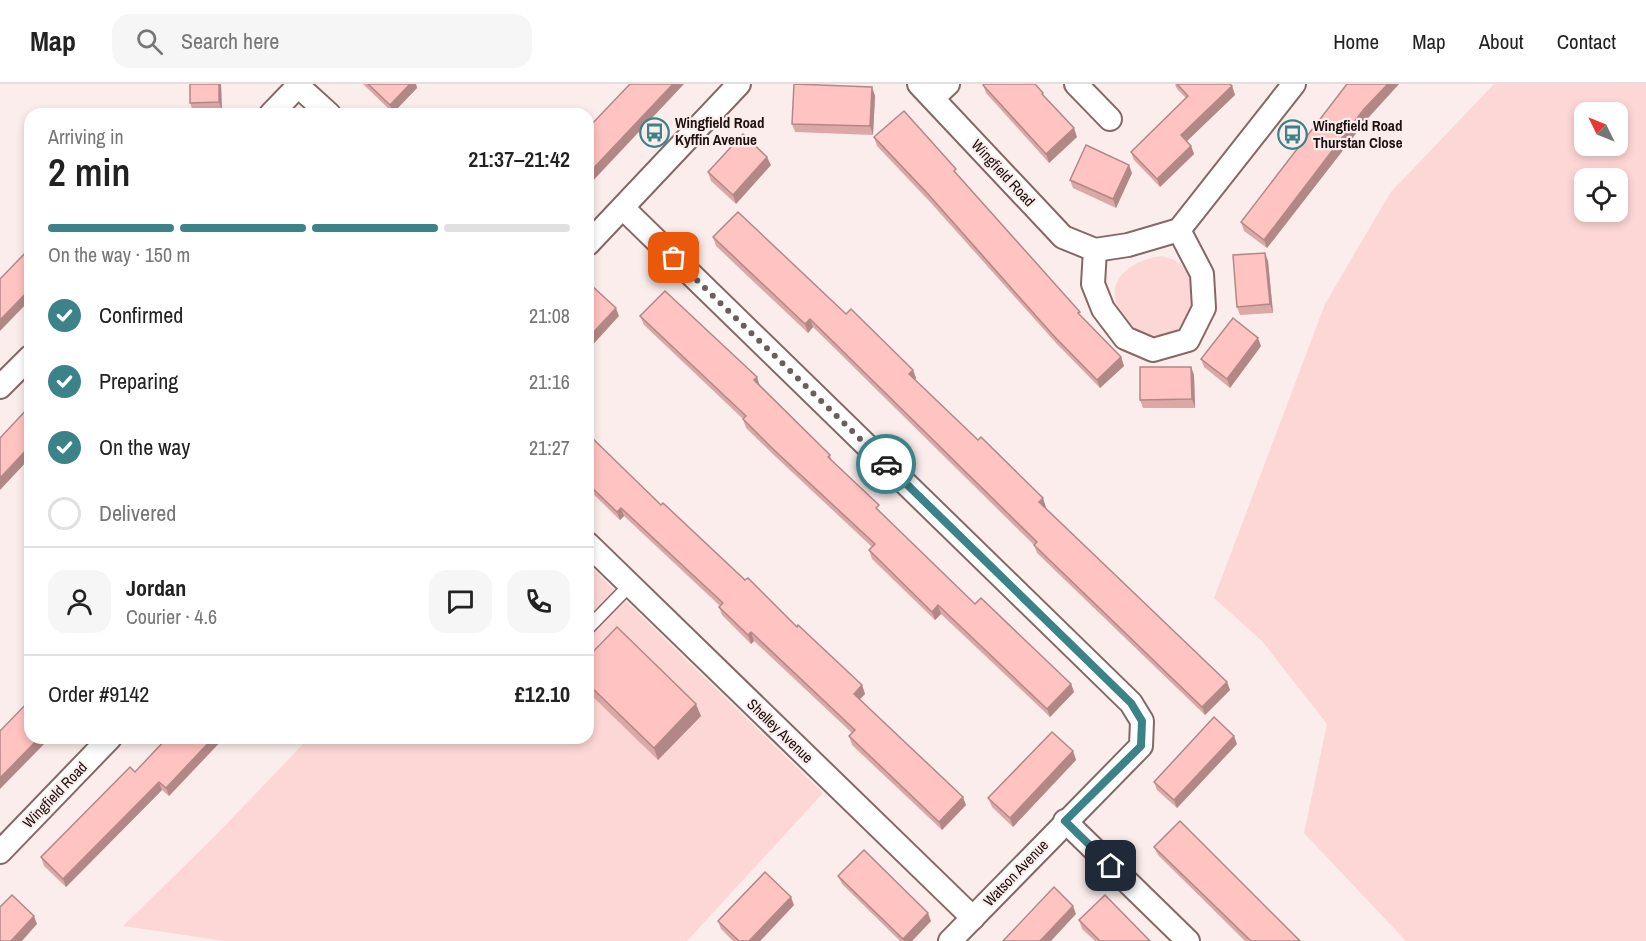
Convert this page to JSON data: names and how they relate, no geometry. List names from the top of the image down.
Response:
{
  "streets": {
    "street": ["Wingfield Road", "Shelley Avenue", "Watson Avenue"]
  },
  "crossings": [
    ["Shelley Avenue", "Watson Avenue"]
  ],
  "places": {
    "bus stop": ["Wingfield Road Kyffin Avenue", "Wingfield Road Thurstan Close"]
  },
  "north": "top left",
  "page": {
    "header": "Map",
    "search": "Search here",
    "nav": [
      "Home",
      "Map",
      "About",
      "Contact"
    ],
    "heading": ["2 min", "Arriving in", "21:37–21:42"],
    "panel": [
      "Jordan",
      "Courier · 4.6",
      "Order #9142",
      "£12.10"
    ],
    "bar": "On the way · 150 m",
    "list": [
      ["Confirmed", "21:08"],
      ["Preparing", "21:16"],
      ["On the way", "21:27"],
      "Delivered"
    ]
  }
}
